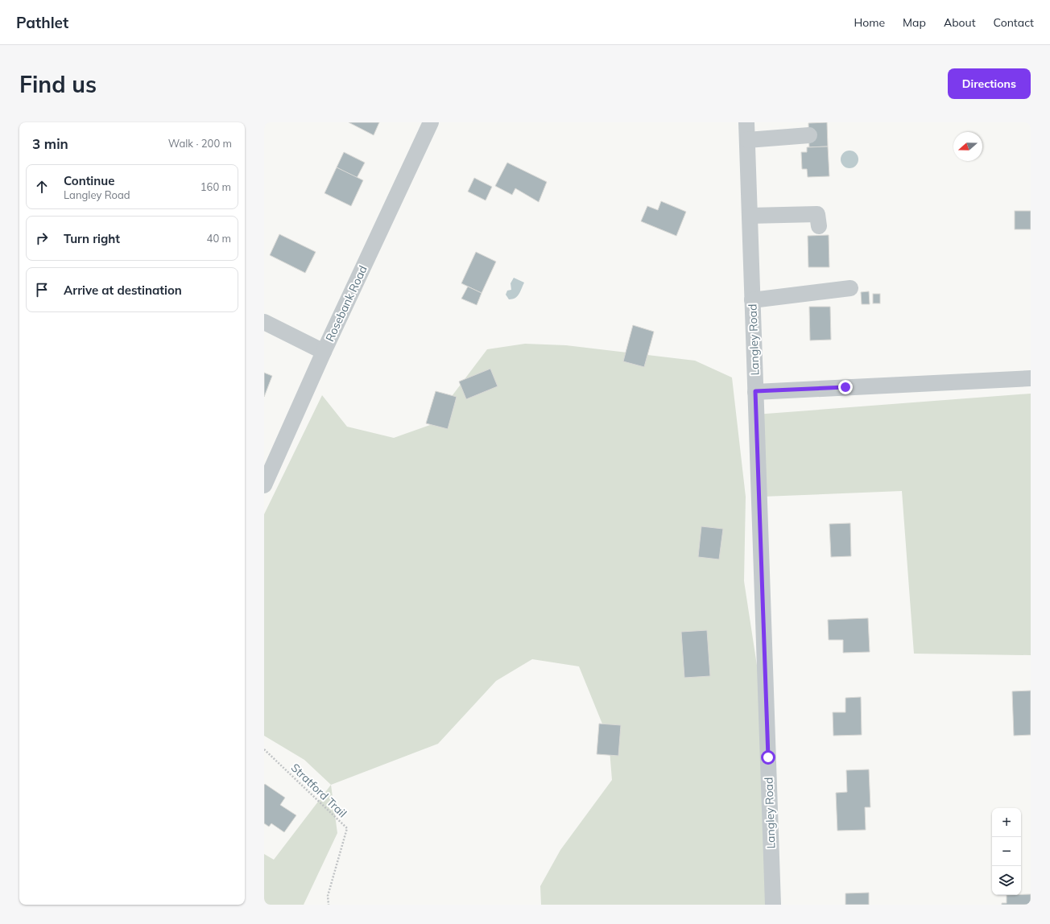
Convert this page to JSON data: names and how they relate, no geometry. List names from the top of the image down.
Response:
{
  "streets": {
    "street": ["Rosebank Road", "Langley Road"],
    "path": ["Stratford Trail"]
  },
  "north": "left",
  "page": {
    "header": "Pathlet",
    "nav": [
      "Home",
      "Map",
      "About",
      "Contact"
    ],
    "buttons": "Directions",
    "title": "Find us",
    "heading": ["3 min", "Walk · 200 m"],
    "list": [
      ["Continue", "Langley Road", "160 m"],
      ["Turn right", "40 m"],
      "Arrive at destination"
    ],
    "map_buttons": ["+", "−"]
  }
}
